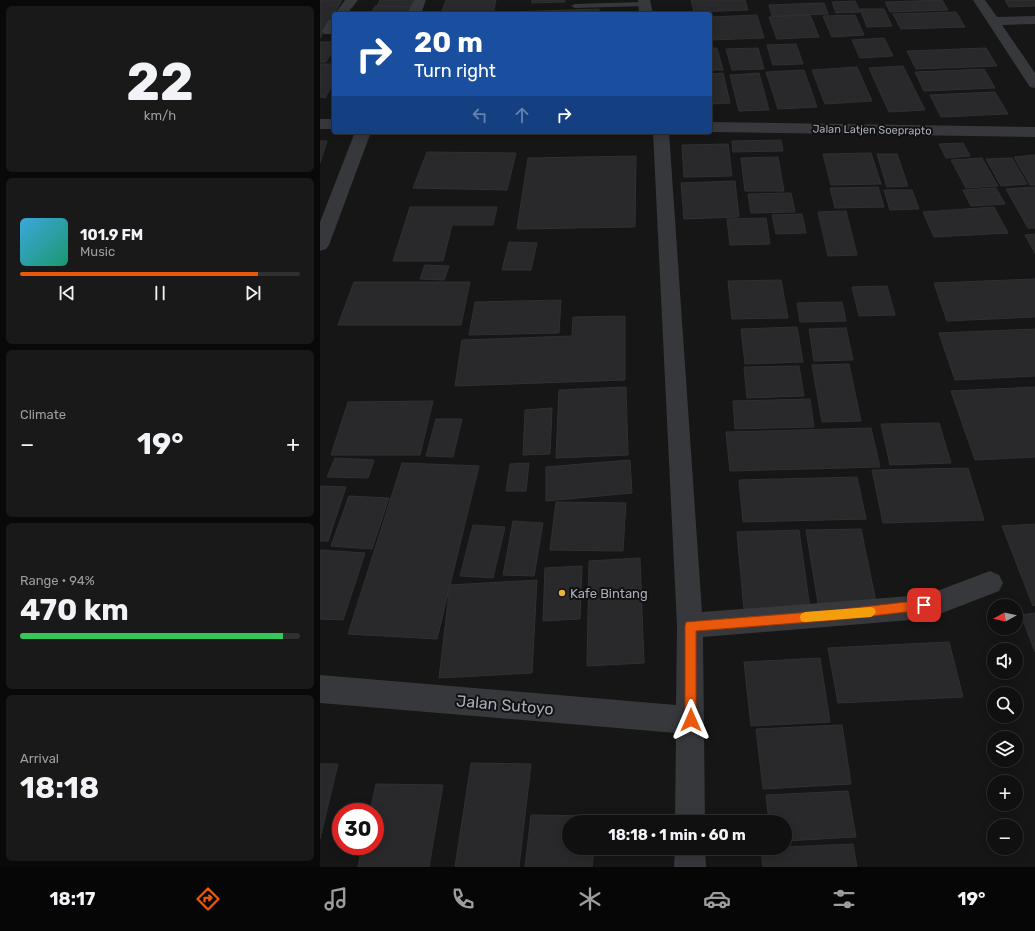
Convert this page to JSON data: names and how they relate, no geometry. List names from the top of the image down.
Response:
{
  "streets": {
    "street": ["Jalan Latjen Soeprapto", "Jalan Sutoyo"]
  },
  "places": ["Kafe Bintang"],
  "north": "left",
  "page": {
    "tile": [
      ["22", "km/h"],
      "Climate",
      ["Range · 94%", "470 km"],
      ["Arrival", "18:18"]
    ],
    "turn": ["20 m", "Turn right"],
    "song": ["101.9 FM", "Music"],
    "heat": ["−", "19°", "+"],
    "map_buttons": ["+", "−"],
    "limit": "30",
    "trip": "18:18 · 1 min · 60 m",
    "tabs": ["18:17", "19°"]
  }
}
